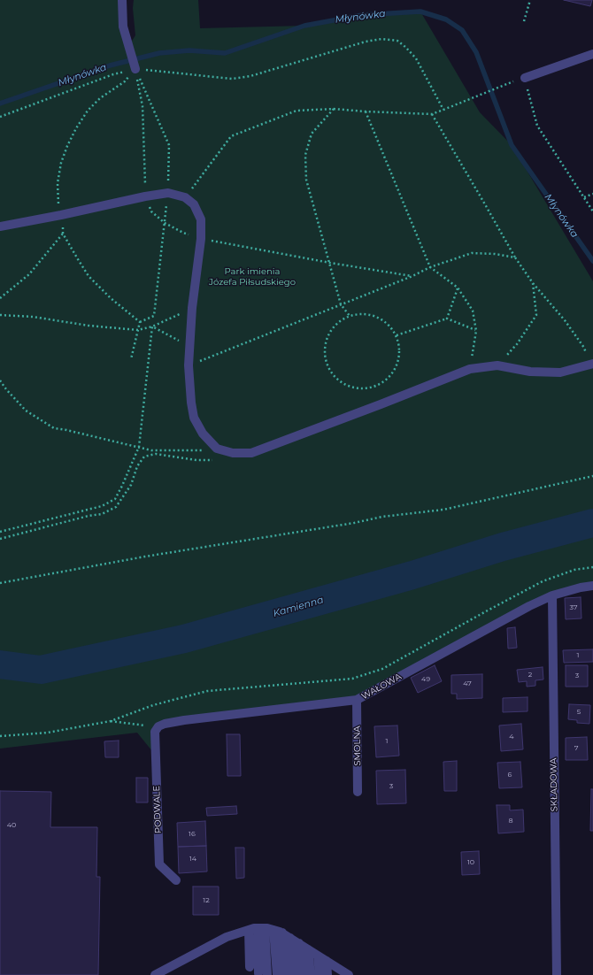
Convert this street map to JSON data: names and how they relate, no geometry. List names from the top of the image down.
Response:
{
  "streets": {
    "street": [
      "WAŁOWA",
      "SMOLNA",
      "SKŁADOWA",
      "PODWALE"
    ]
  },
  "crossings": [
    ["WAŁOWA", "SMOLNA"],
    ["WAŁOWA", "SKŁADOWA"],
    ["WAŁOWA", "PODWALE"]
  ],
  "water": ["Młynówka", "Kamienna"],
  "parks": ["Park imienia Józefa Piłsudskiego"],
  "house_numbers": [
    "37",
    "1",
    "2",
    "3",
    "49",
    "47",
    "5",
    "4",
    "1",
    "7",
    "6",
    "3",
    "8",
    "40",
    "16",
    "14",
    "10",
    "12"
  ]
}
